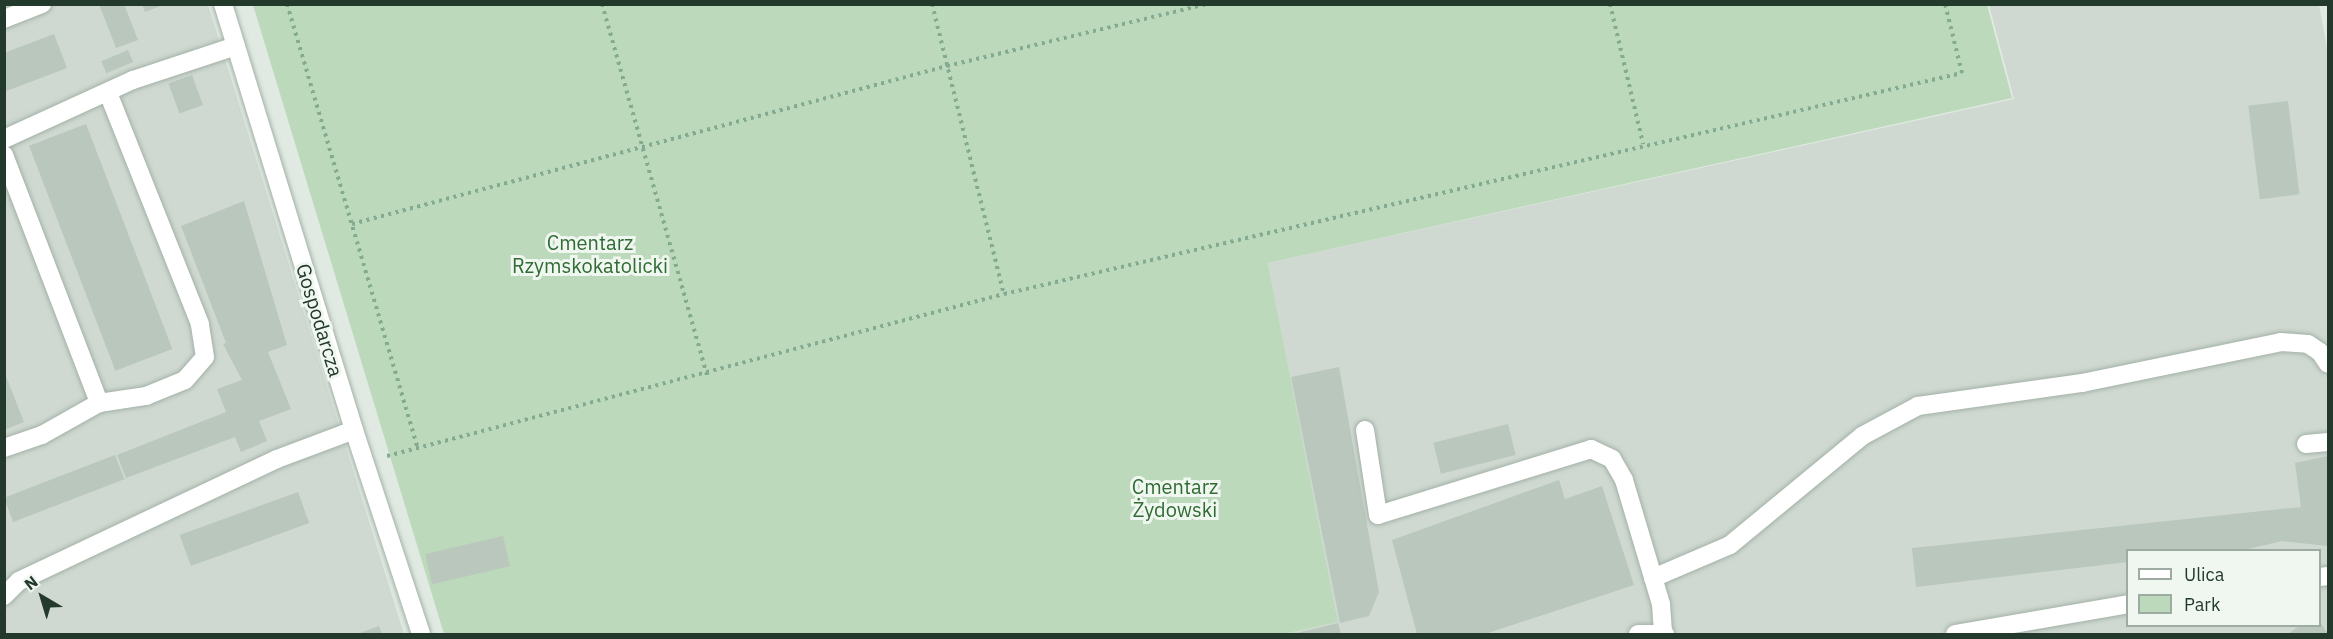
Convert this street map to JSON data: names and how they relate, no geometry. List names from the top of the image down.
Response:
{
  "streets": {
    "street": ["Gospodarcza"]
  },
  "parks": ["Cmentarz Rzymskokatolicki", "Cmentarz Żydowski"],
  "legend": ["Ulica", "Park"],
  "north": "top left"
}
